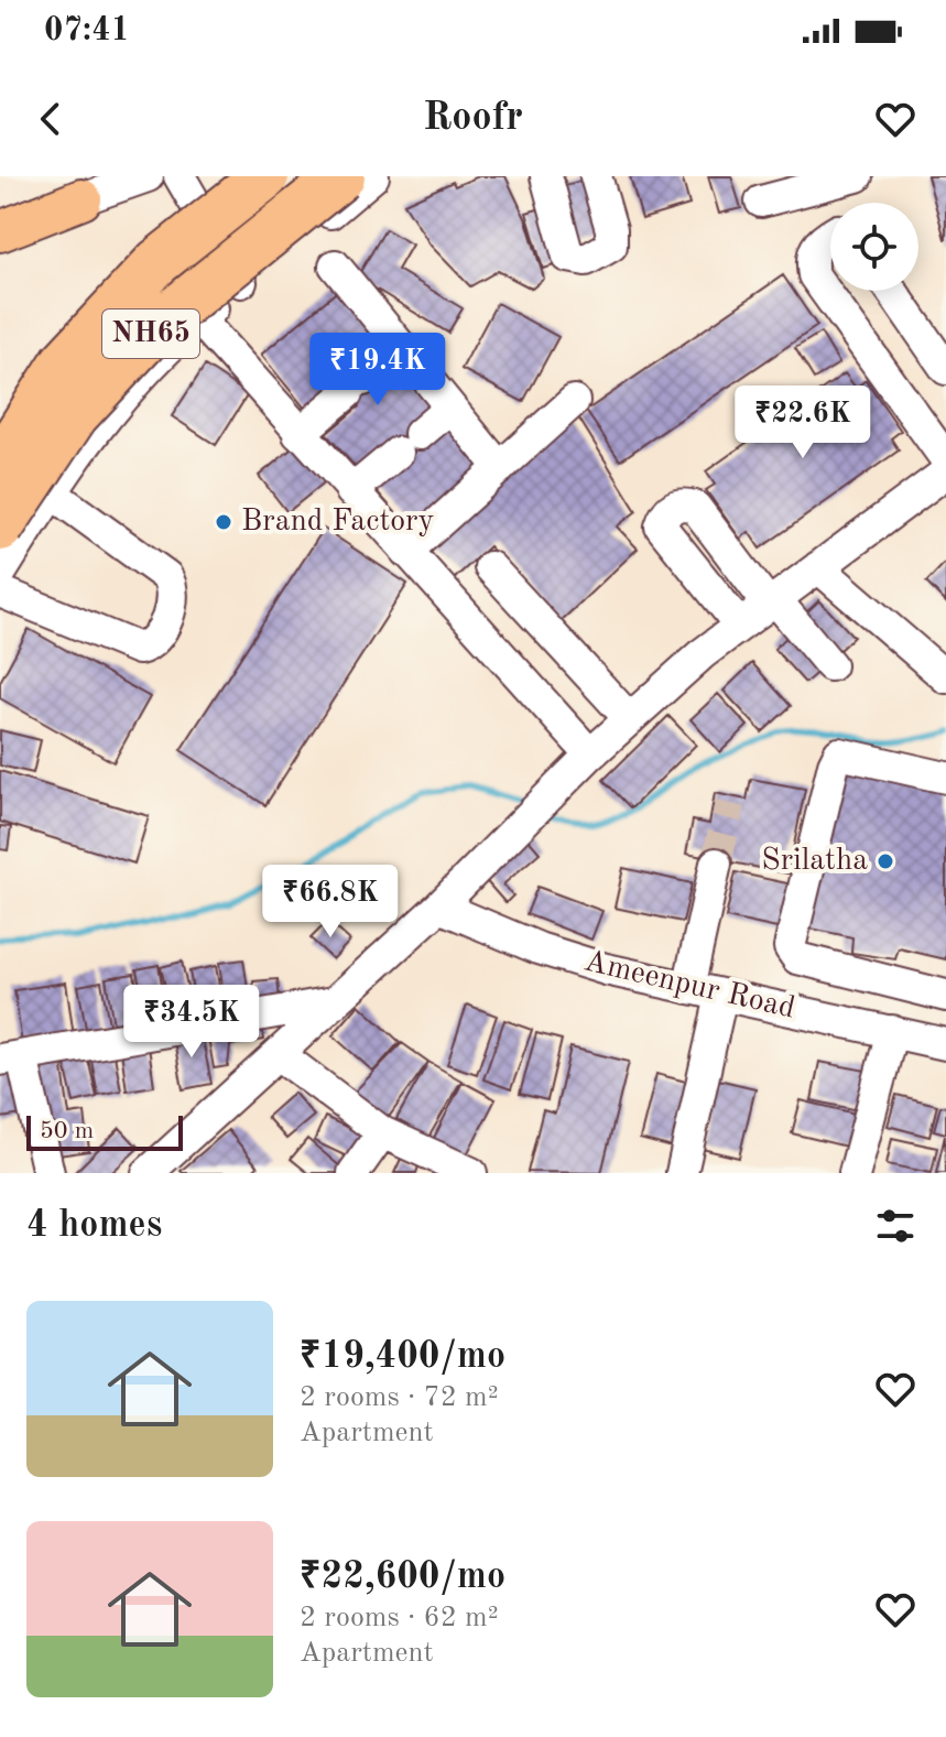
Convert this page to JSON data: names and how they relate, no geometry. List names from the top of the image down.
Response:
{
  "streets": {
    "highway": ["NH65"],
    "street": ["Ameenpur Road"]
  },
  "places": ["Brand Factory", "Srilatha"],
  "scale_bar": "50 m",
  "page": {
    "status": "07:41",
    "header": "Roofr",
    "price": [
      "₹19.4K",
      "₹22.6K",
      "₹66.8K",
      "₹34.5K"
    ],
    "scale": "50 m",
    "heading": "4 homes",
    "list": [
      {
        "name": "₹19,400/mo",
        "note": "2 rooms · 72 m² · Apartment"
      },
      {
        "name": "₹22,600/mo",
        "note": "2 rooms · 62 m² · Apartment"
      }
    ]
  }
}
